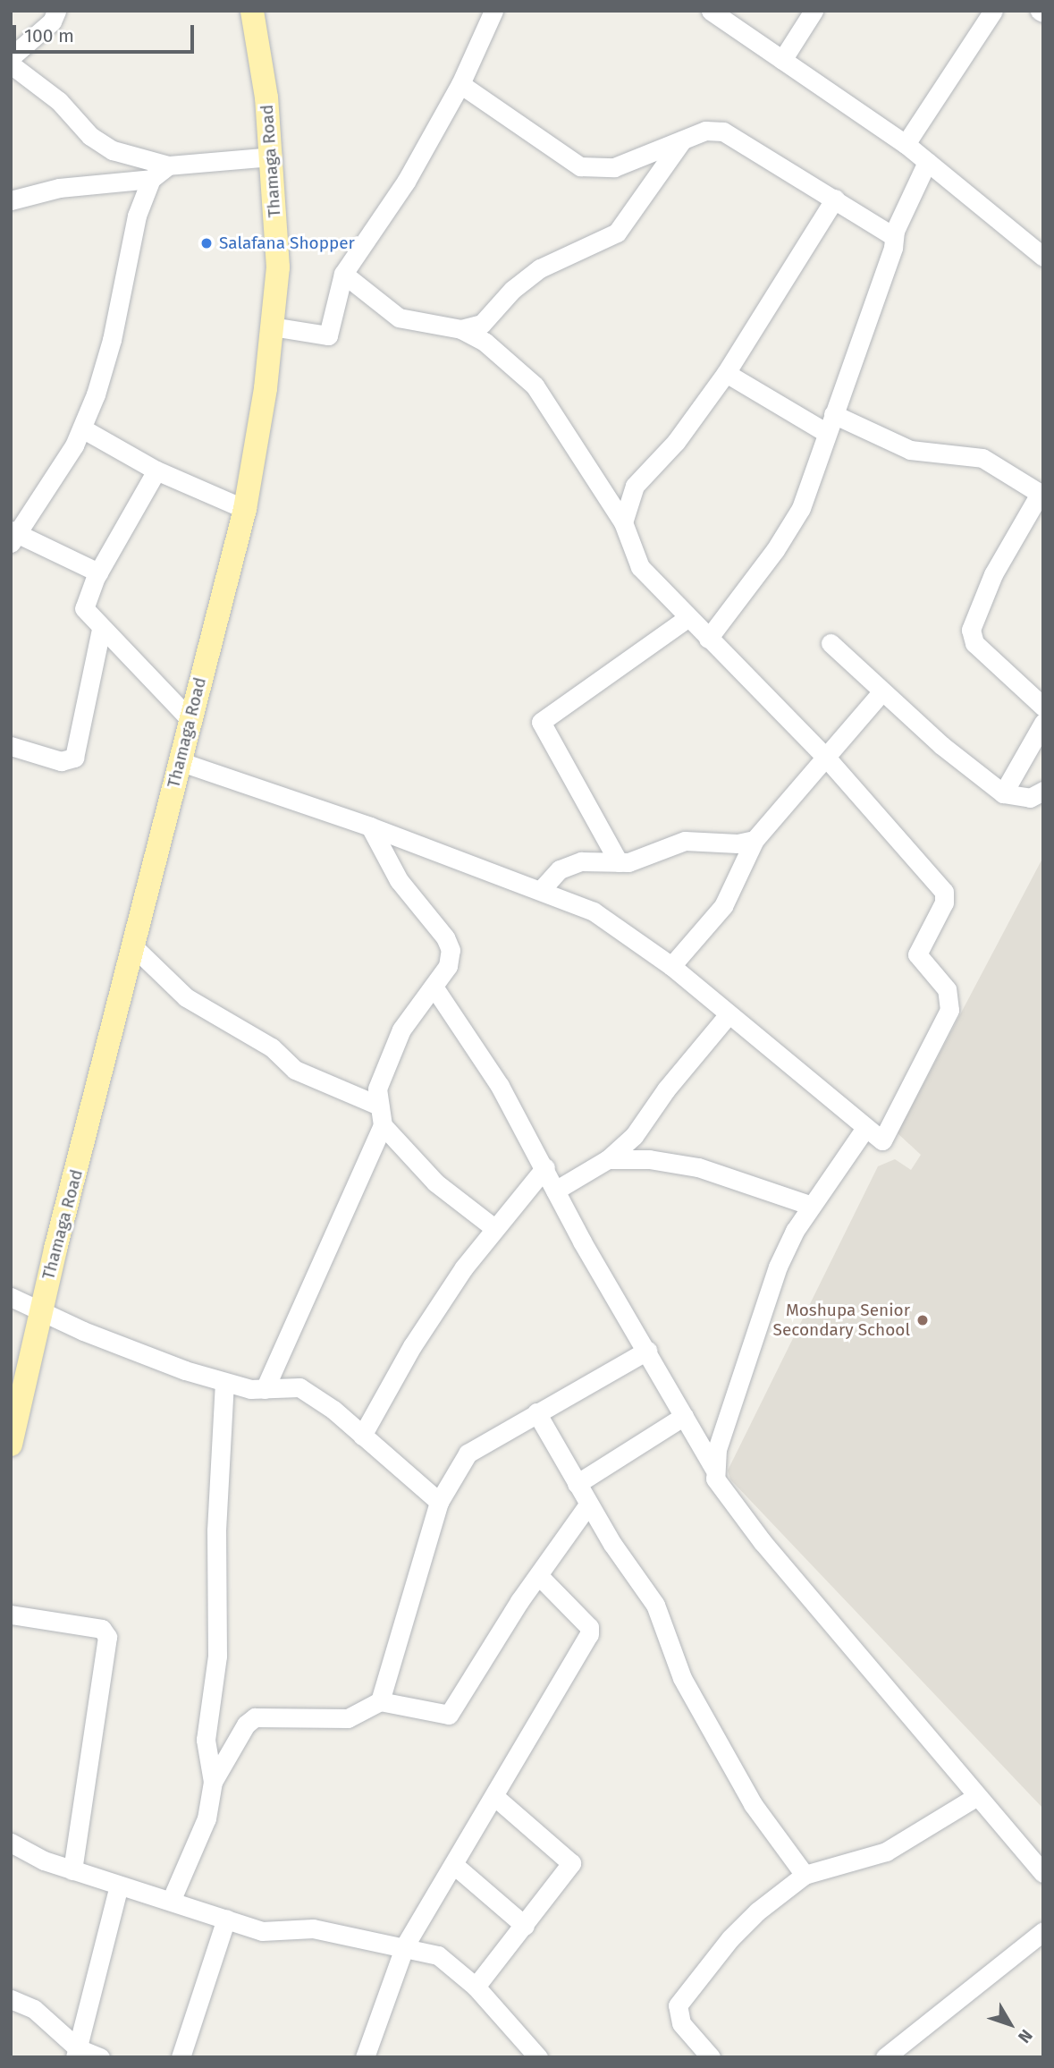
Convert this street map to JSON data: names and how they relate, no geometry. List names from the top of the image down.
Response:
{
  "streets": {
    "main road": ["Thamaga Road"]
  },
  "places": ["Salafana Shopper", "Moshupa Senior Secondary School"],
  "scale_bar": "100 m",
  "north": "bottom right"
}
